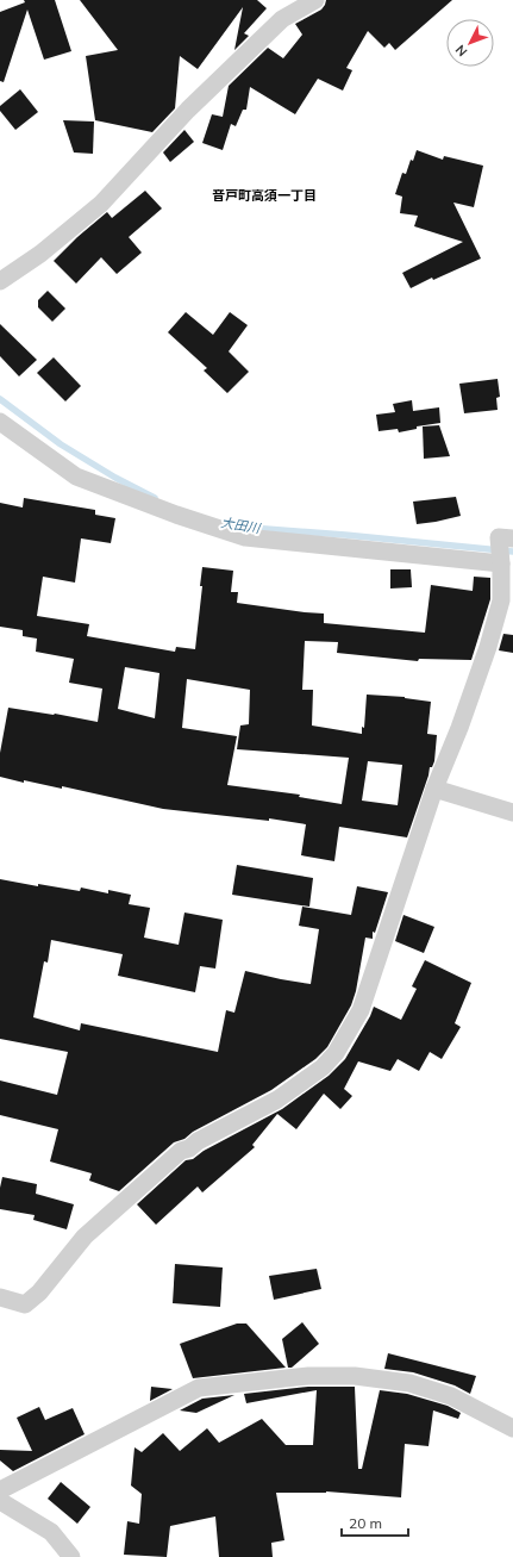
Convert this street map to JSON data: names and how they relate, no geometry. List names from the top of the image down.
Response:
{
  "districts": ["音戸町高須一丁目"],
  "water": ["大田川"],
  "scale_bar": "20 m",
  "north": "bottom left"
}
